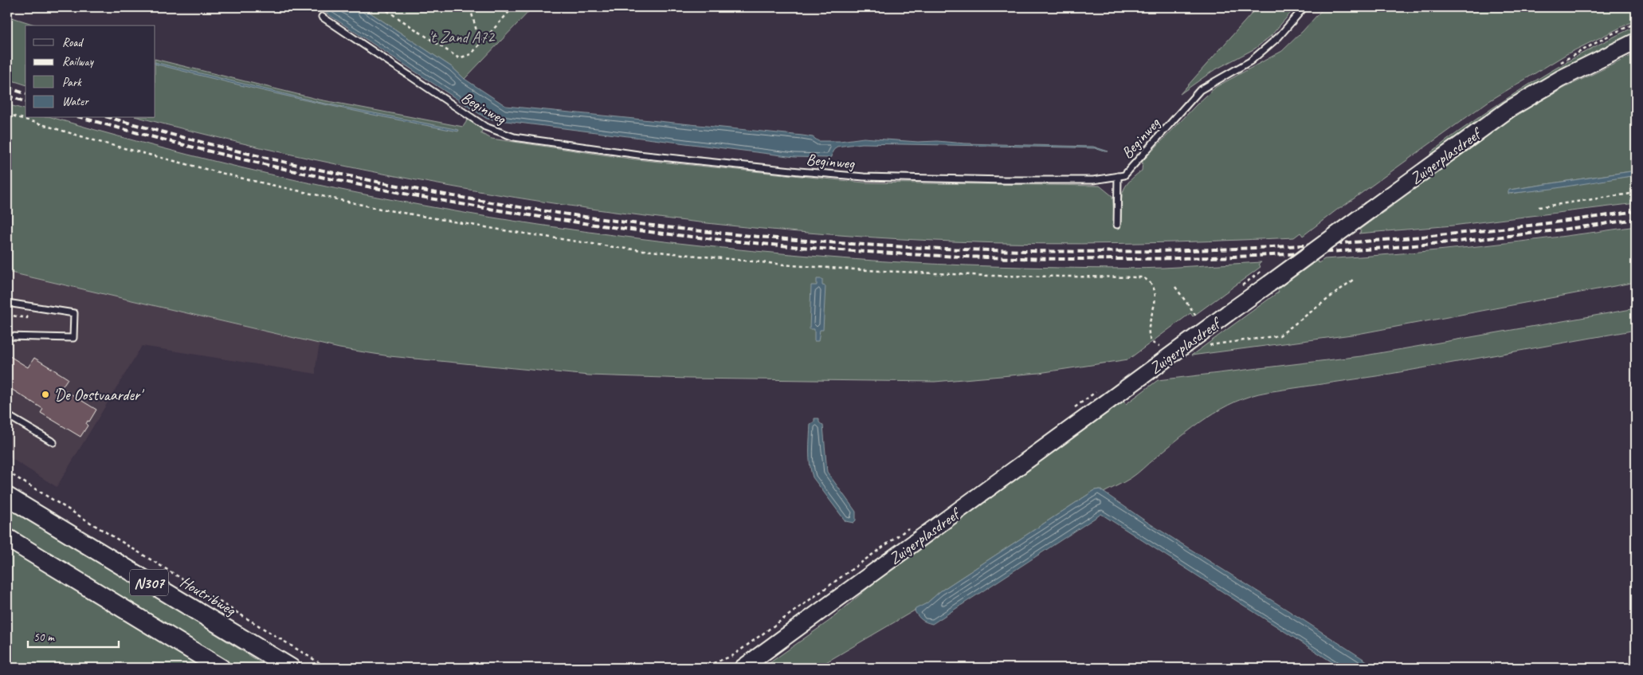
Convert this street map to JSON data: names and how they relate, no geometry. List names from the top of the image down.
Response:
{
  "streets": {
    "main road": ["Zuigerplasdreef", "N307", "Houtribweg"],
    "lane": ["Beginweg"]
  },
  "parks": ["'t Zand A72"],
  "places": ["'De Oostvaarder'"],
  "legend": [
    "Road",
    "Railway",
    "Park",
    "Water"
  ],
  "scale_bar": "50 m"
}
